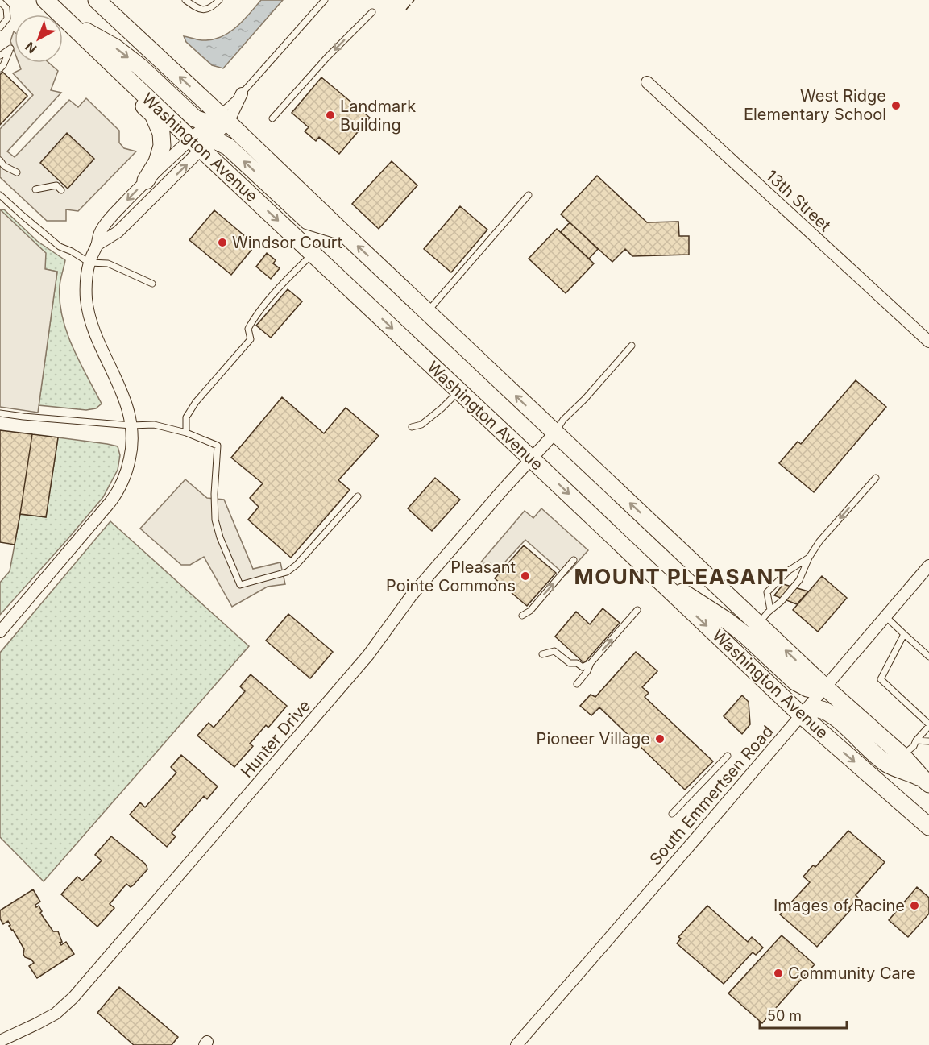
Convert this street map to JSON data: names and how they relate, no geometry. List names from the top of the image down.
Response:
{
  "streets": {
    "main road": ["Washington Avenue"],
    "street": ["13th Street", "Hunter Drive", "South Emmertsen Road"]
  },
  "crossings": [
    ["Washington Avenue", "Hunter Drive"],
    ["Washington Avenue", "South Emmertsen Road"]
  ],
  "districts": ["MOUNT PLEASANT"],
  "places": [
    "West Ridge Elementary School",
    "Landmark Building",
    "Windsor Court",
    "Pleasant Pointe Commons",
    "Pioneer Village",
    "Images of Racine",
    "Community Care"
  ],
  "scale_bar": "50 m",
  "north": "bottom left"
}
